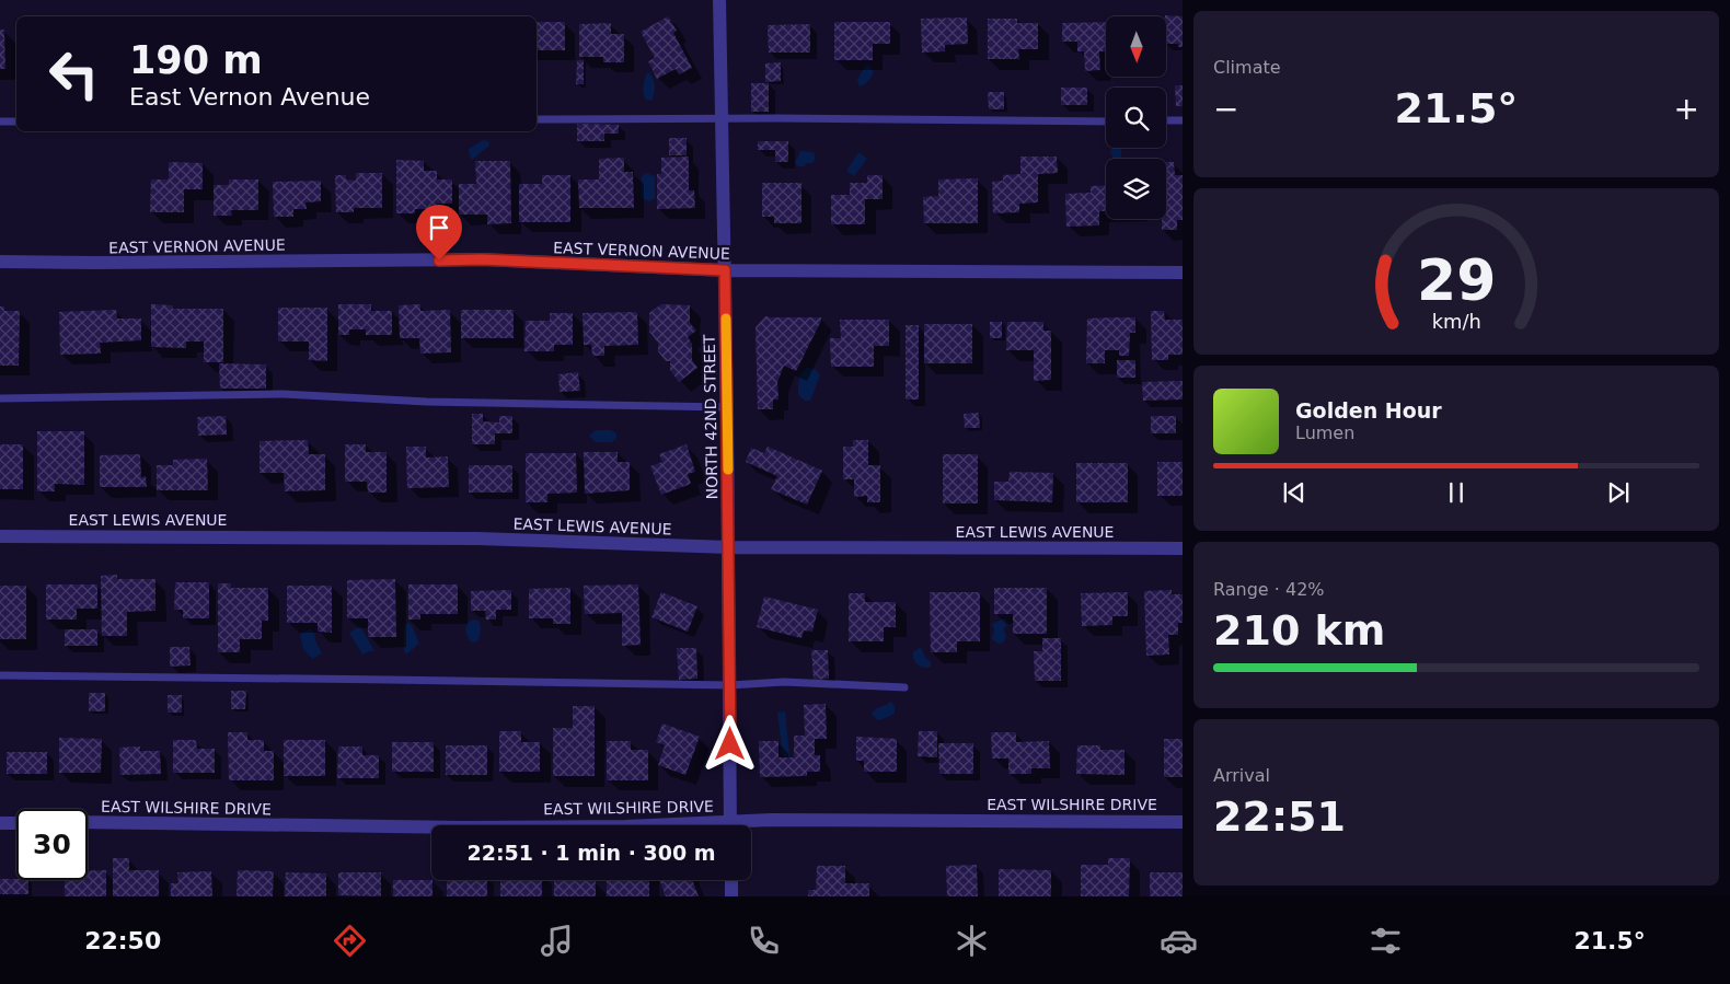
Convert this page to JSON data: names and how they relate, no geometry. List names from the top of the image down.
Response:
{
  "streets": {
    "street": [
      "EAST VERNON AVENUE",
      "NORTH 42ND STREET",
      "EAST LEWIS AVENUE",
      "EAST WILSHIRE DRIVE"
    ]
  },
  "crossings": [
    ["EAST VERNON AVENUE", "NORTH 42ND STREET"],
    ["NORTH 42ND STREET", "EAST LEWIS AVENUE"]
  ],
  "north": "bottom",
  "page": {
    "tile": [
      "Climate",
      ["Range · 42%", "210 km"],
      ["Arrival", "22:51"]
    ],
    "turn": ["190 m", "East Vernon Avenue"],
    "heat": ["−", "21.5°", "+"],
    "song": ["Golden Hour", "Lumen"],
    "limit": "30",
    "trip": "22:51 · 1 min · 300 m",
    "tabs": ["22:50", "21.5°"],
    "gauge": ["29", "km/h"]
  }
}
